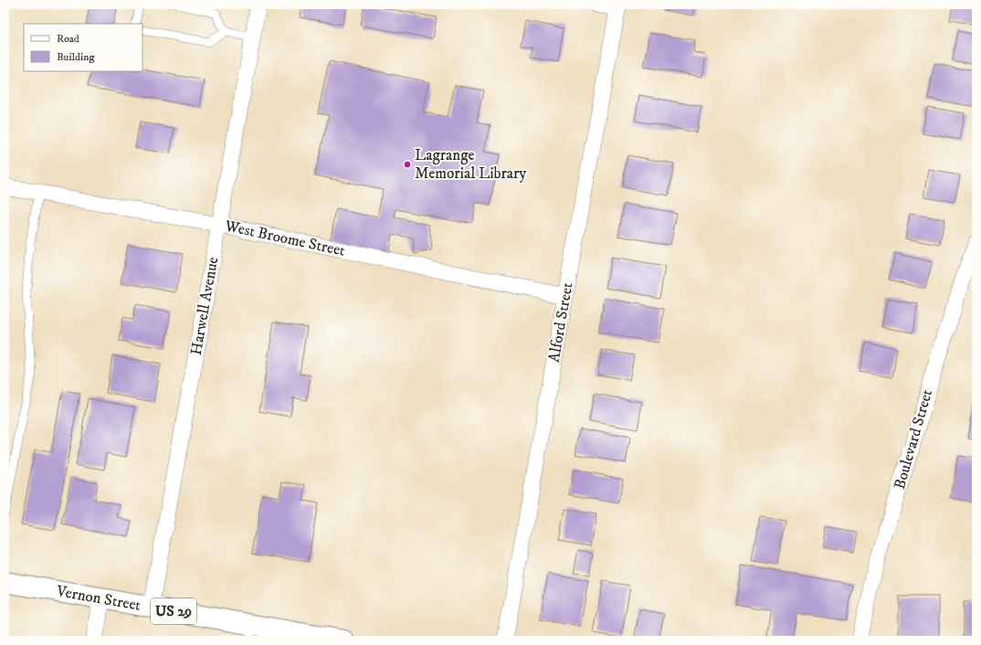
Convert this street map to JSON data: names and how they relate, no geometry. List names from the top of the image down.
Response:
{
  "streets": {
    "main road": ["Vernon Street", "US 29"],
    "street": [
      "West Broome Street",
      "Harwell Avenue",
      "Alford Street",
      "Boulevard Street"
    ]
  },
  "crossings": [
    ["West Broome Street", "Harwell Avenue"],
    ["West Broome Street", "Alford Street"],
    ["Harwell Avenue", "Vernon Street"]
  ],
  "places": ["Lagrange Memorial Library"],
  "legend": ["Road", "Building"]
}
